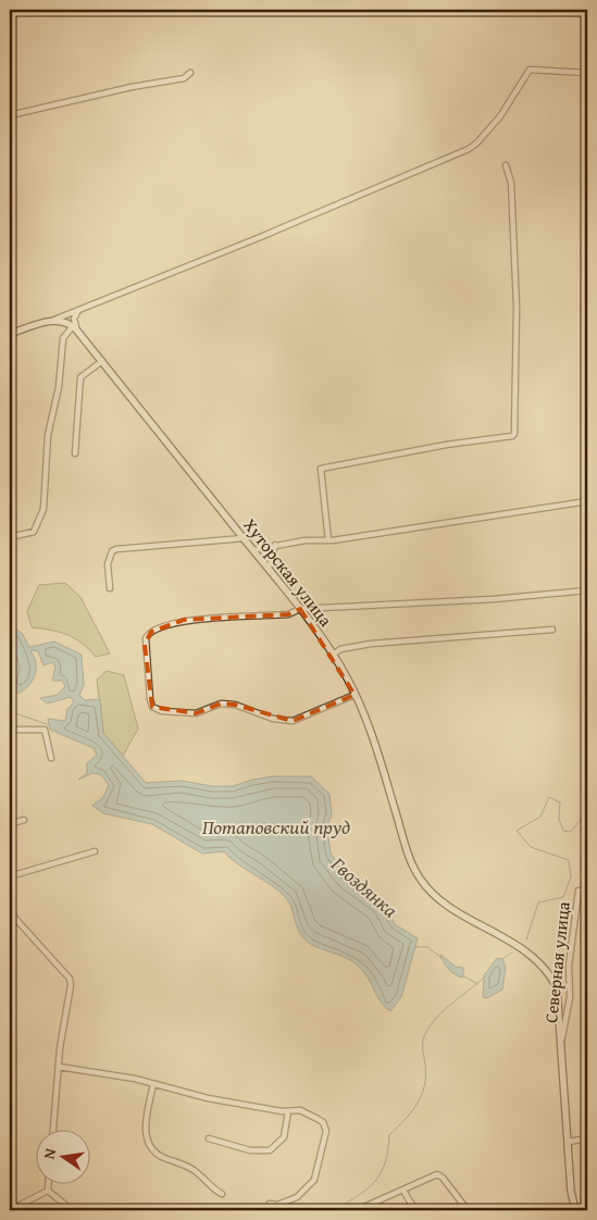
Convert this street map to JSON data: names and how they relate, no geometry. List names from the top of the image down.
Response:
{
  "streets": {
    "main road": ["Хуторская улица"],
    "street": ["Северная улица"]
  },
  "crossings": [
    ["Хуторская улица", "Северная улица"]
  ],
  "water": ["Потаповский пруд", "Гвоздянка"],
  "north": "left"
}
